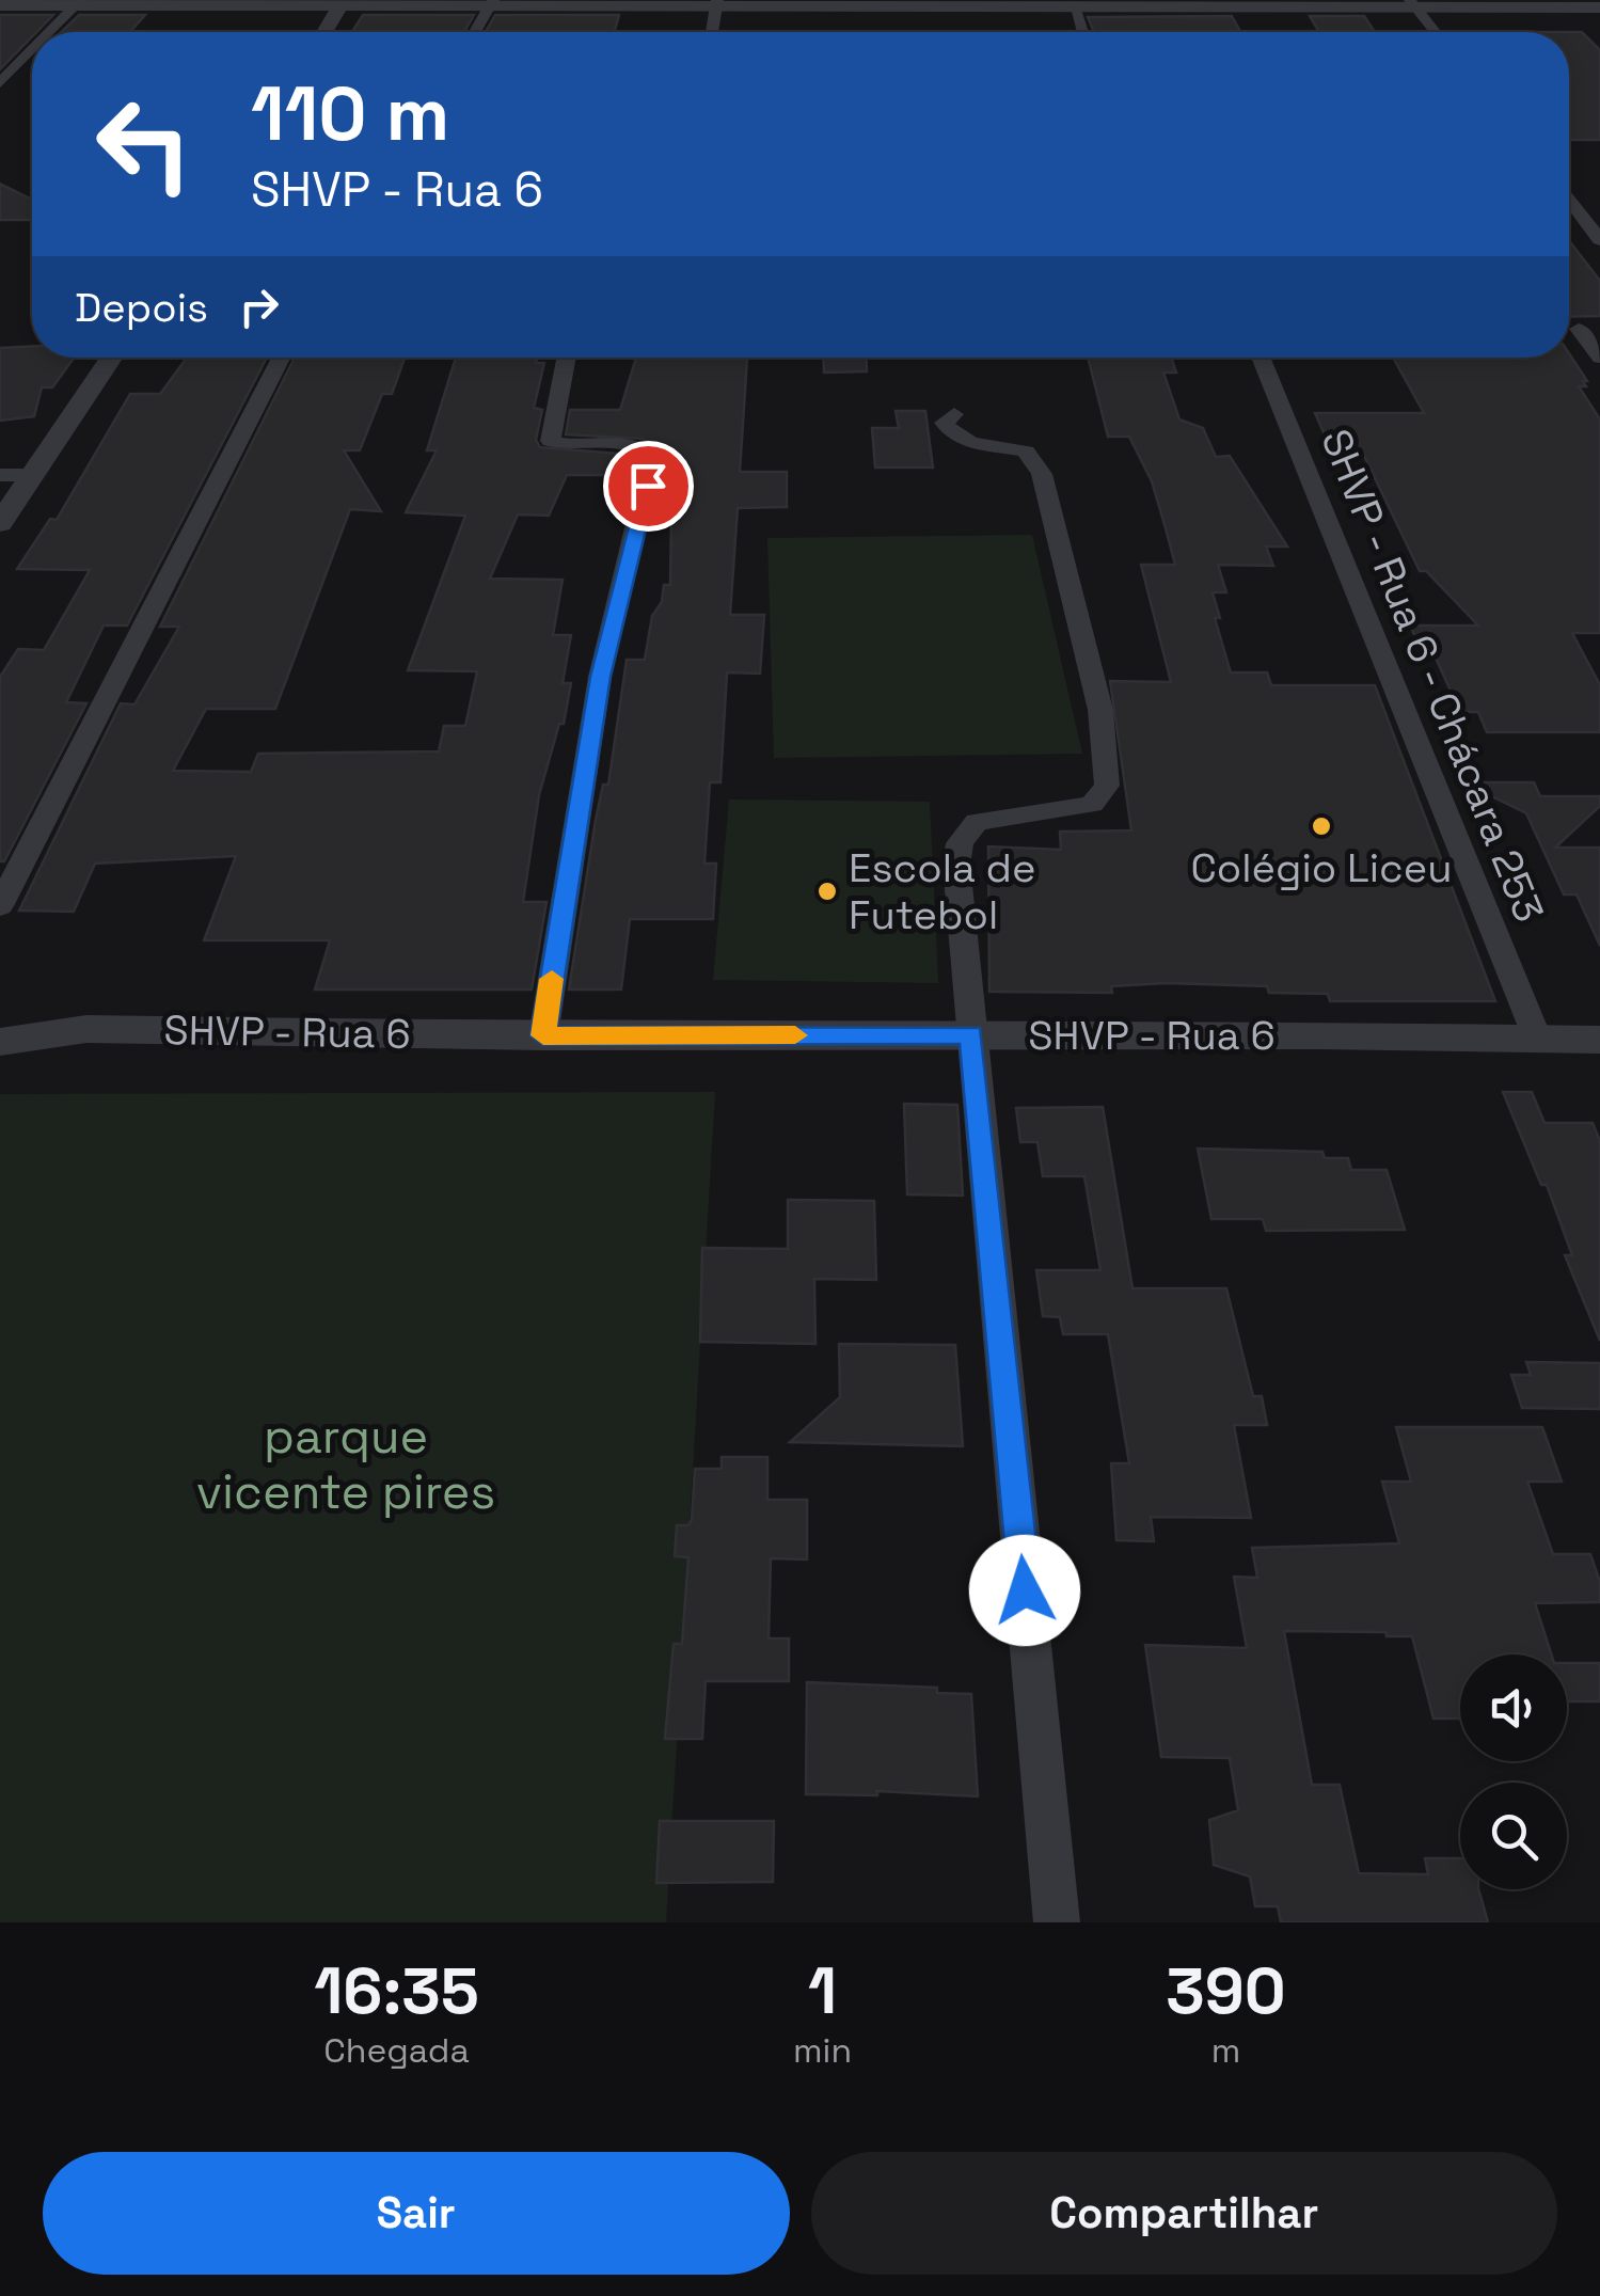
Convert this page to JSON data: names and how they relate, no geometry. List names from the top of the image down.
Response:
{
  "streets": {
    "street": ["SHVP - Rua 6 - Chácara 253", "SHVP - Rua 6"]
  },
  "crossings": [
    ["SHVP - Rua 6 - Chácara 253", "SHVP - Rua 6"]
  ],
  "parks": ["parque vicente pires"],
  "places": ["Colégio Liceu", "Escola de Futebol"],
  "page": {
    "turn": ["110 m", "SHVP - Rua 6"],
    "then": "Depois",
    "eta": [
      "16:35",
      "Chegada",
      "1",
      "min",
      "390",
      "m"
    ],
    "buttons": ["Sair", "Compartilhar"]
  }
}
